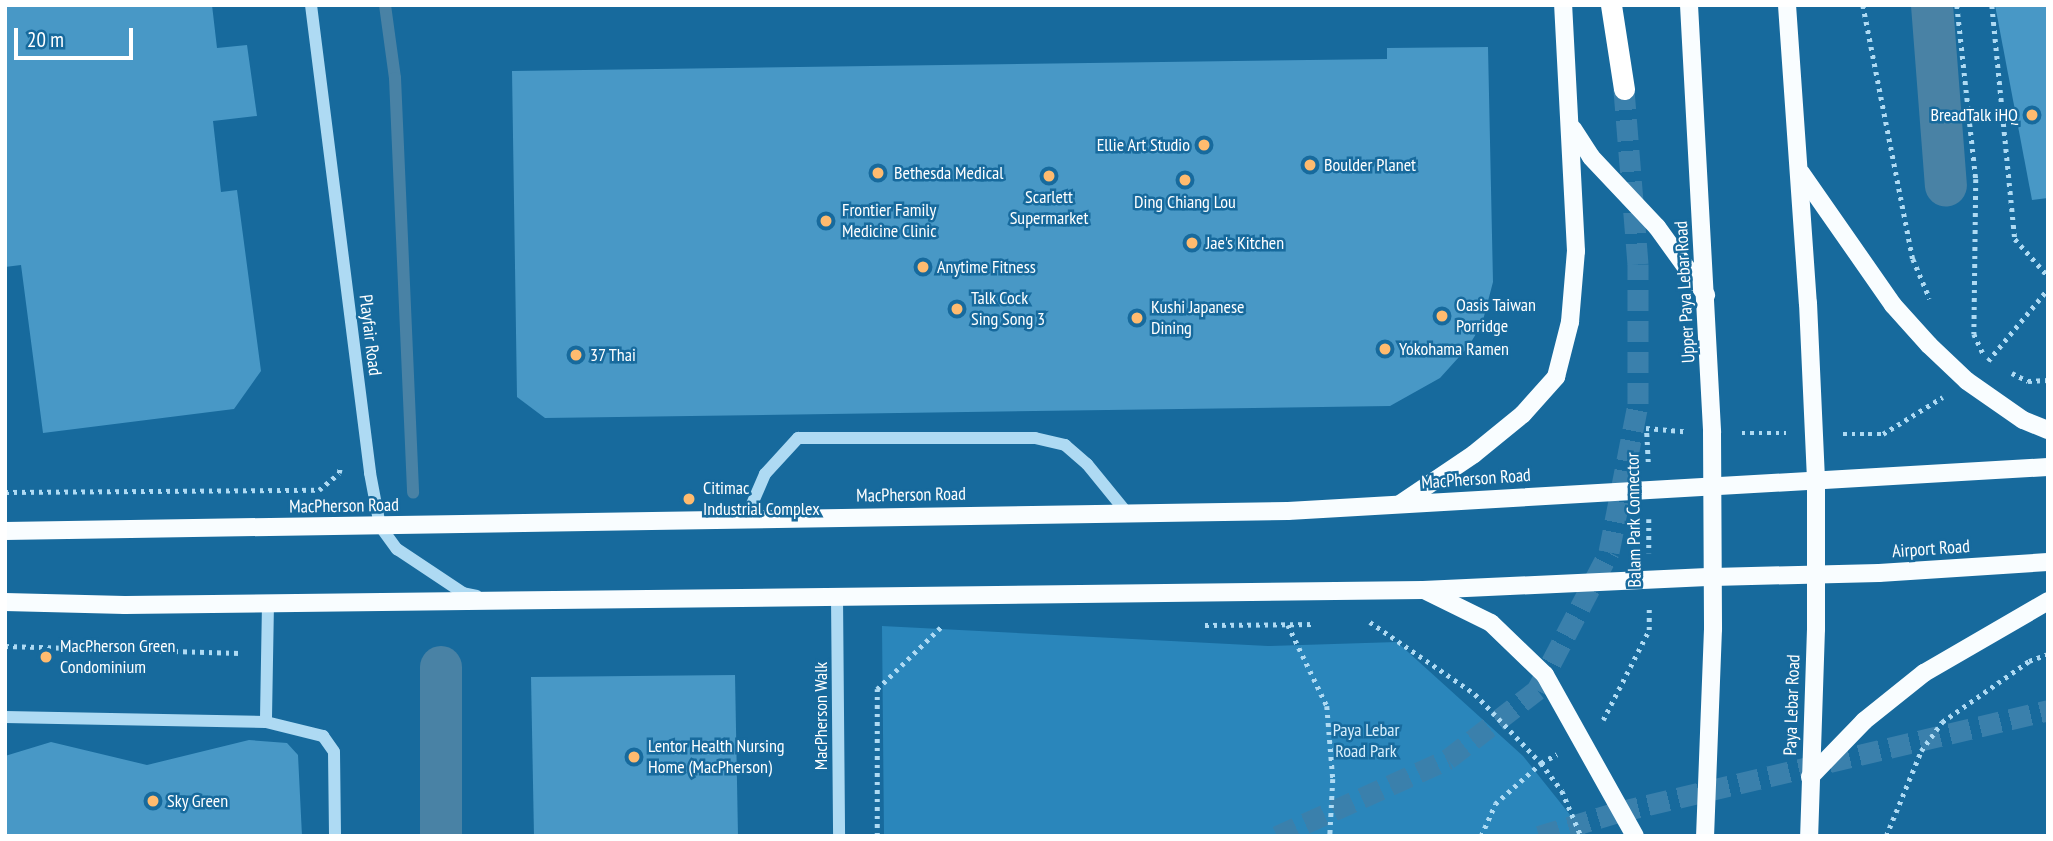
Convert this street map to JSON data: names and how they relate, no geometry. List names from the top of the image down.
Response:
{
  "streets": {
    "main road": [
      "Upper Paya Lebar Road",
      "MacPherson Road",
      "Airport Road",
      "Paya Lebar Road"
    ],
    "street": ["Playfair Road", "MacPherson Walk"],
    "path": ["Balam Park Connector"]
  },
  "crossings": [
    ["Upper Paya Lebar Road", "MacPherson Road"],
    ["Upper Paya Lebar Road", "Balam Park Connector"],
    ["Playfair Road", "MacPherson Road"],
    ["MacPherson Road", "Balam Park Connector"],
    ["Airport Road", "Paya Lebar Road"]
  ],
  "parks": ["Paya Lebar Road Park"],
  "places": [
    "BreadTalk iHQ",
    "Ellie Art Studio",
    "Boulder Planet",
    "Bethesda Medical",
    "Scarlett Supermarket",
    "Ding Chiang Lou",
    "Frontier Family Medicine Clinic",
    "Jae's Kitchen",
    "Anytime Fitness",
    "Talk Cock Sing Song 3",
    "Oasis Taiwan Porridge",
    "Kushi Japanese Dining",
    "Yokohama Ramen",
    "37 Thai",
    "Citimac Industrial Complex",
    "MacPherson Green Condominium",
    "Lentor Health Nursing Home (MacPherson)",
    "Sky Green"
  ],
  "scale_bar": "20 m"
}
